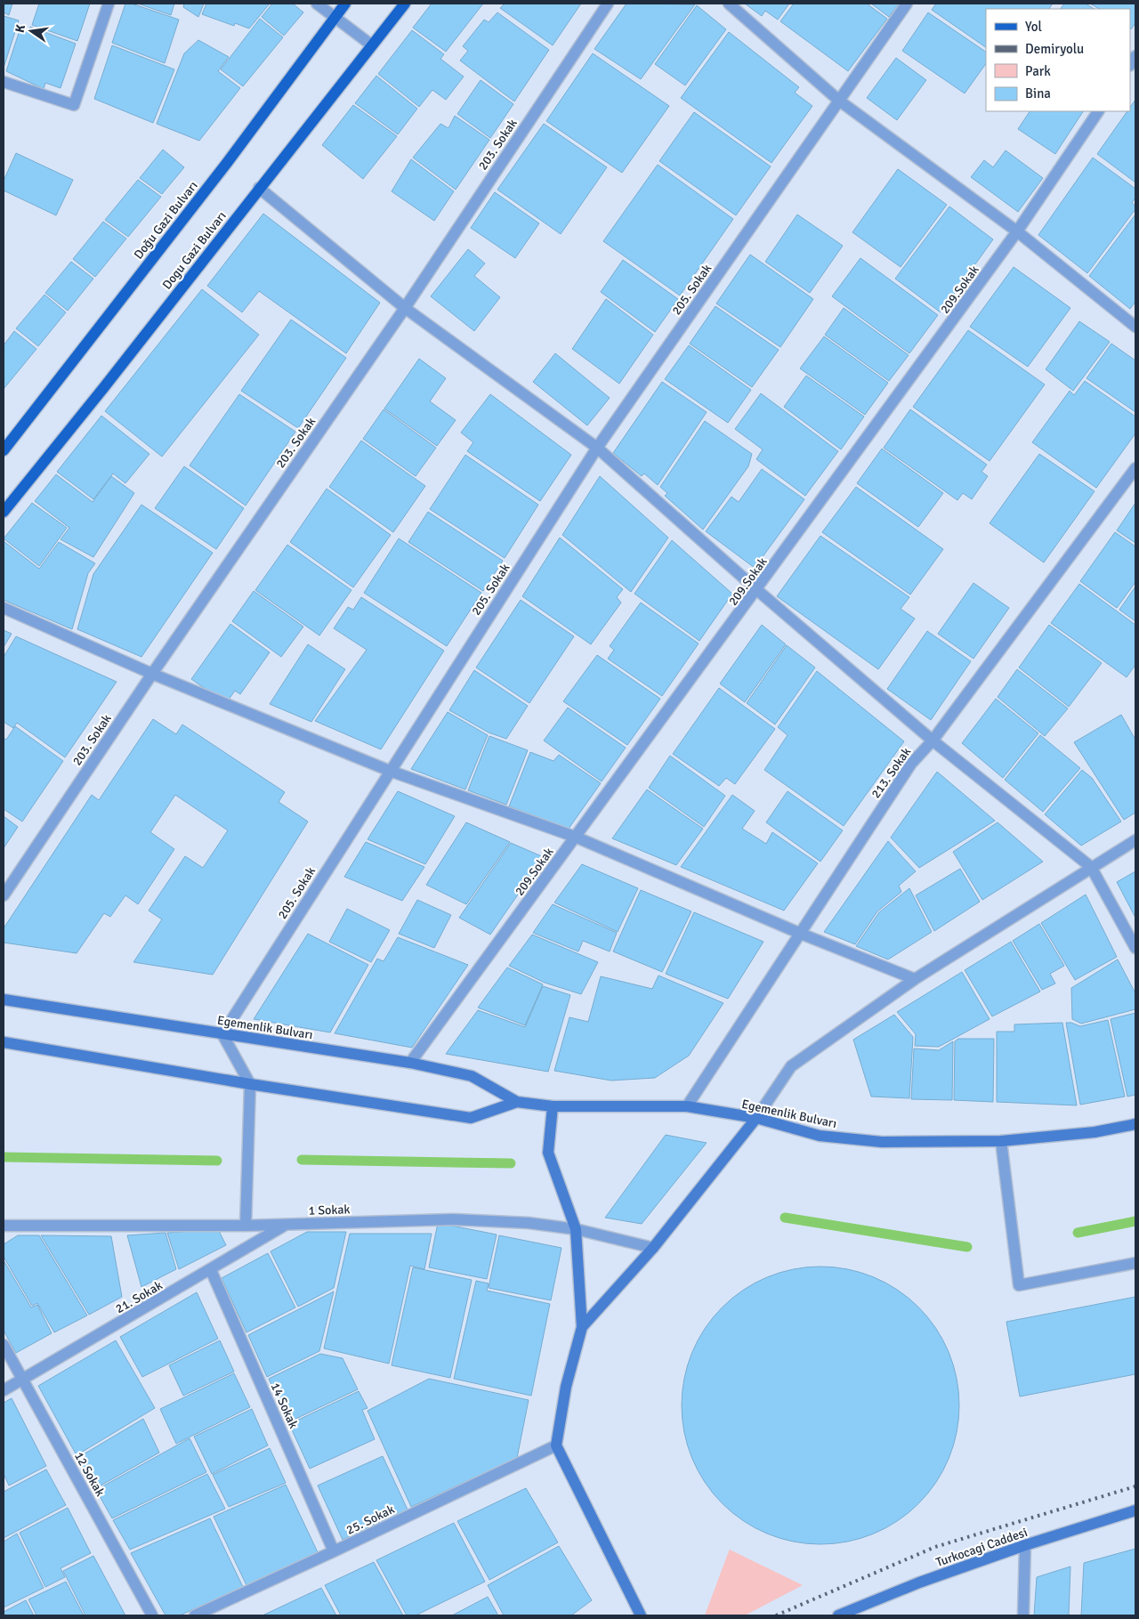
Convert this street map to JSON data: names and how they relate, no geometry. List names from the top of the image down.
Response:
{
  "streets": {
    "main road": [
      "Doğu Gazi Bulvarı",
      "Dogu Gazi Bulvarı",
      "Egemenlik Bulvarı",
      "Turkocagi Caddesi"
    ],
    "street": [
      "203. Sokak",
      "205. Sokak",
      "209.Sokak",
      "213. Sokak",
      "1 Sokak",
      "21. Sokak",
      "14 Sokak",
      "12 Sokak",
      "25. Sokak"
    ]
  },
  "crossings": [
    ["205. Sokak", "Egemenlik Bulvarı"],
    ["209.Sokak", "Egemenlik Bulvarı"],
    ["213. Sokak", "Egemenlik Bulvarı"],
    ["1 Sokak", "21. Sokak"],
    ["21. Sokak", "14 Sokak"],
    ["21. Sokak", "12 Sokak"],
    ["14 Sokak", "25. Sokak"]
  ],
  "legend": [
    "Yol",
    "Demiryolu",
    "Park",
    "Bina"
  ],
  "north": "left"
}
